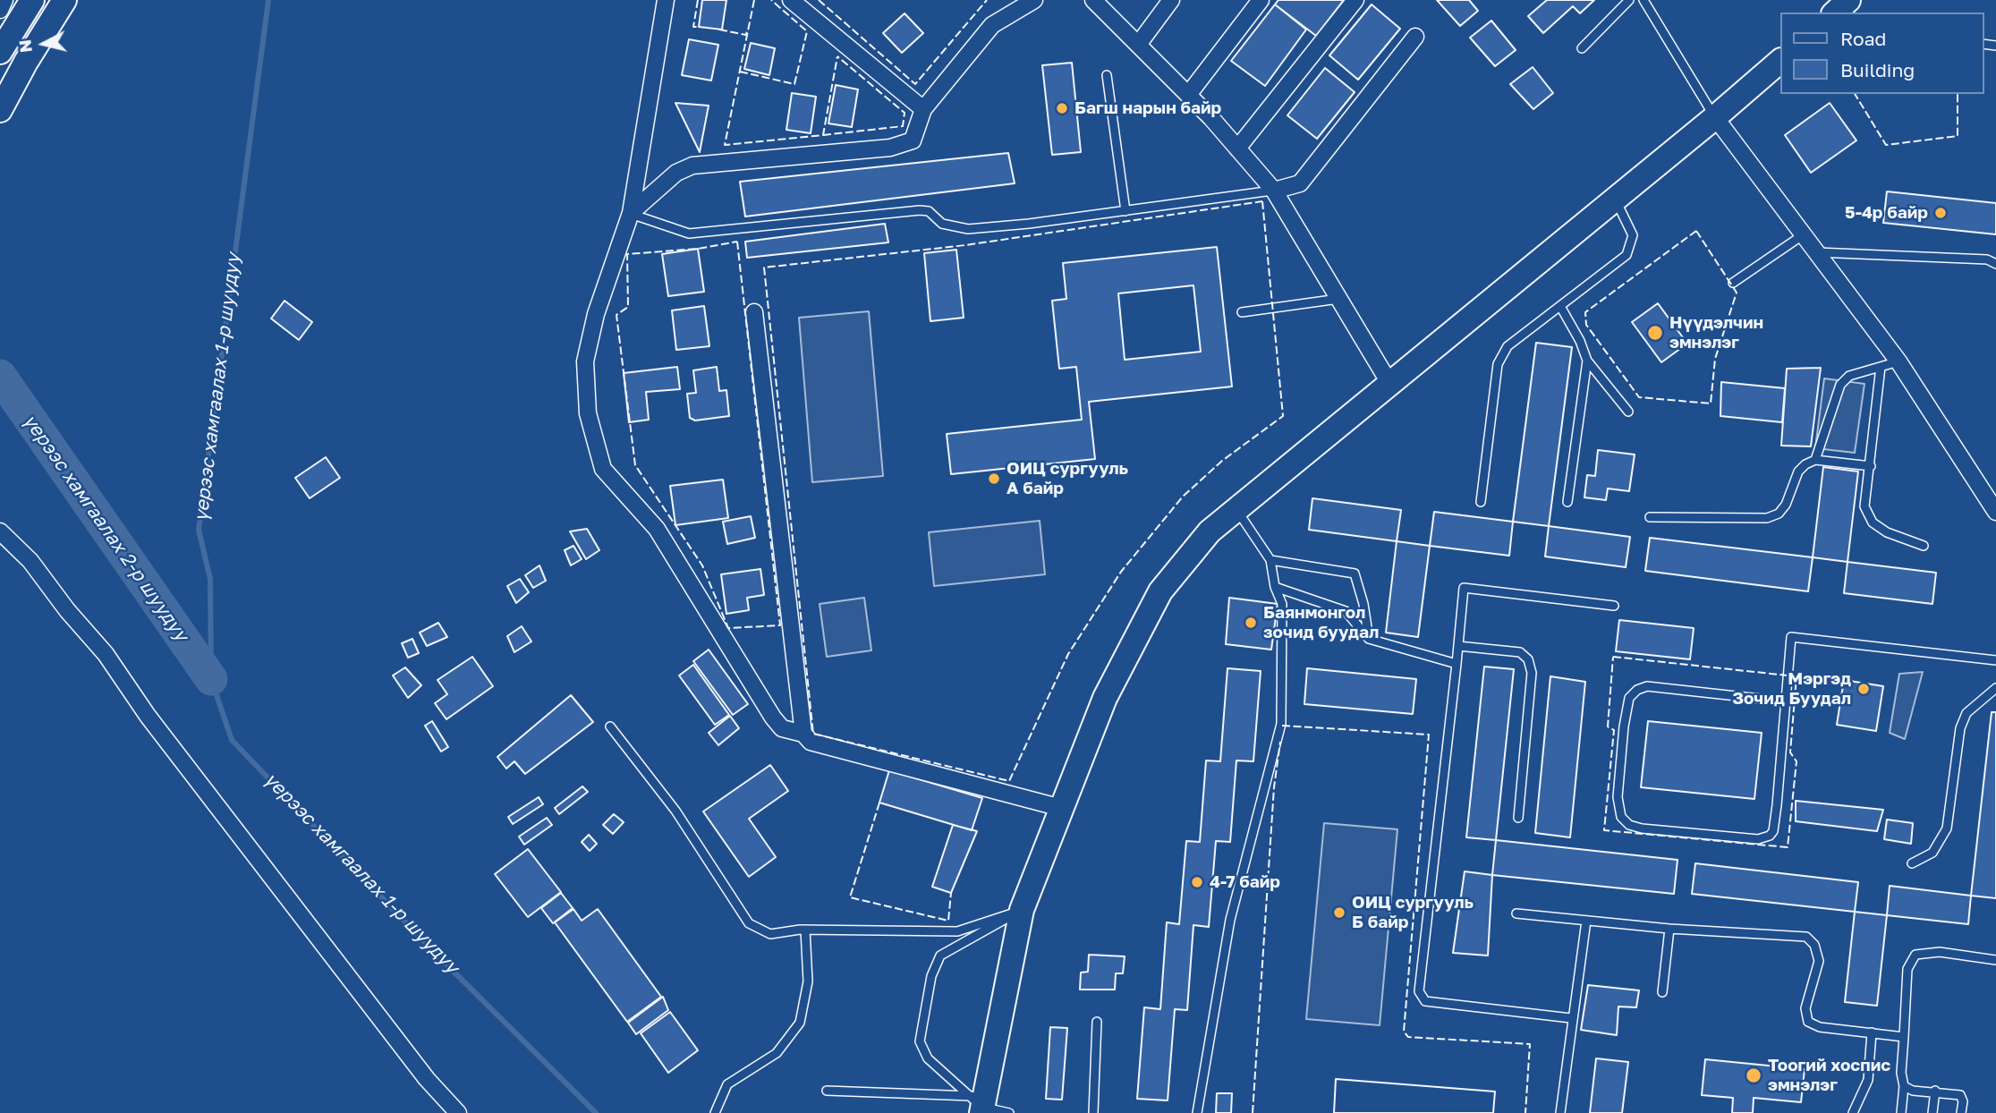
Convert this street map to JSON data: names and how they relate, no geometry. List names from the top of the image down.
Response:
{
  "water": ["үерээс хамгаалах 1-р шуудуу", "үерээс хамгаалах 2-р шуудуу"],
  "places": [
    "Багш нарын байр",
    "5-4р байр",
    "Нүүдэлчин эмнэлэг",
    "ОИЦ сургууль А байр",
    "Баянмонгол зочид буудал",
    "Мэргэд Зочид Буудал",
    "4-7 байр",
    "ОИЦ сургууль Б байр",
    "Тоогий хоспис эмнэлэг"
  ],
  "legend": ["Road", "Building"],
  "north": "left"
}
